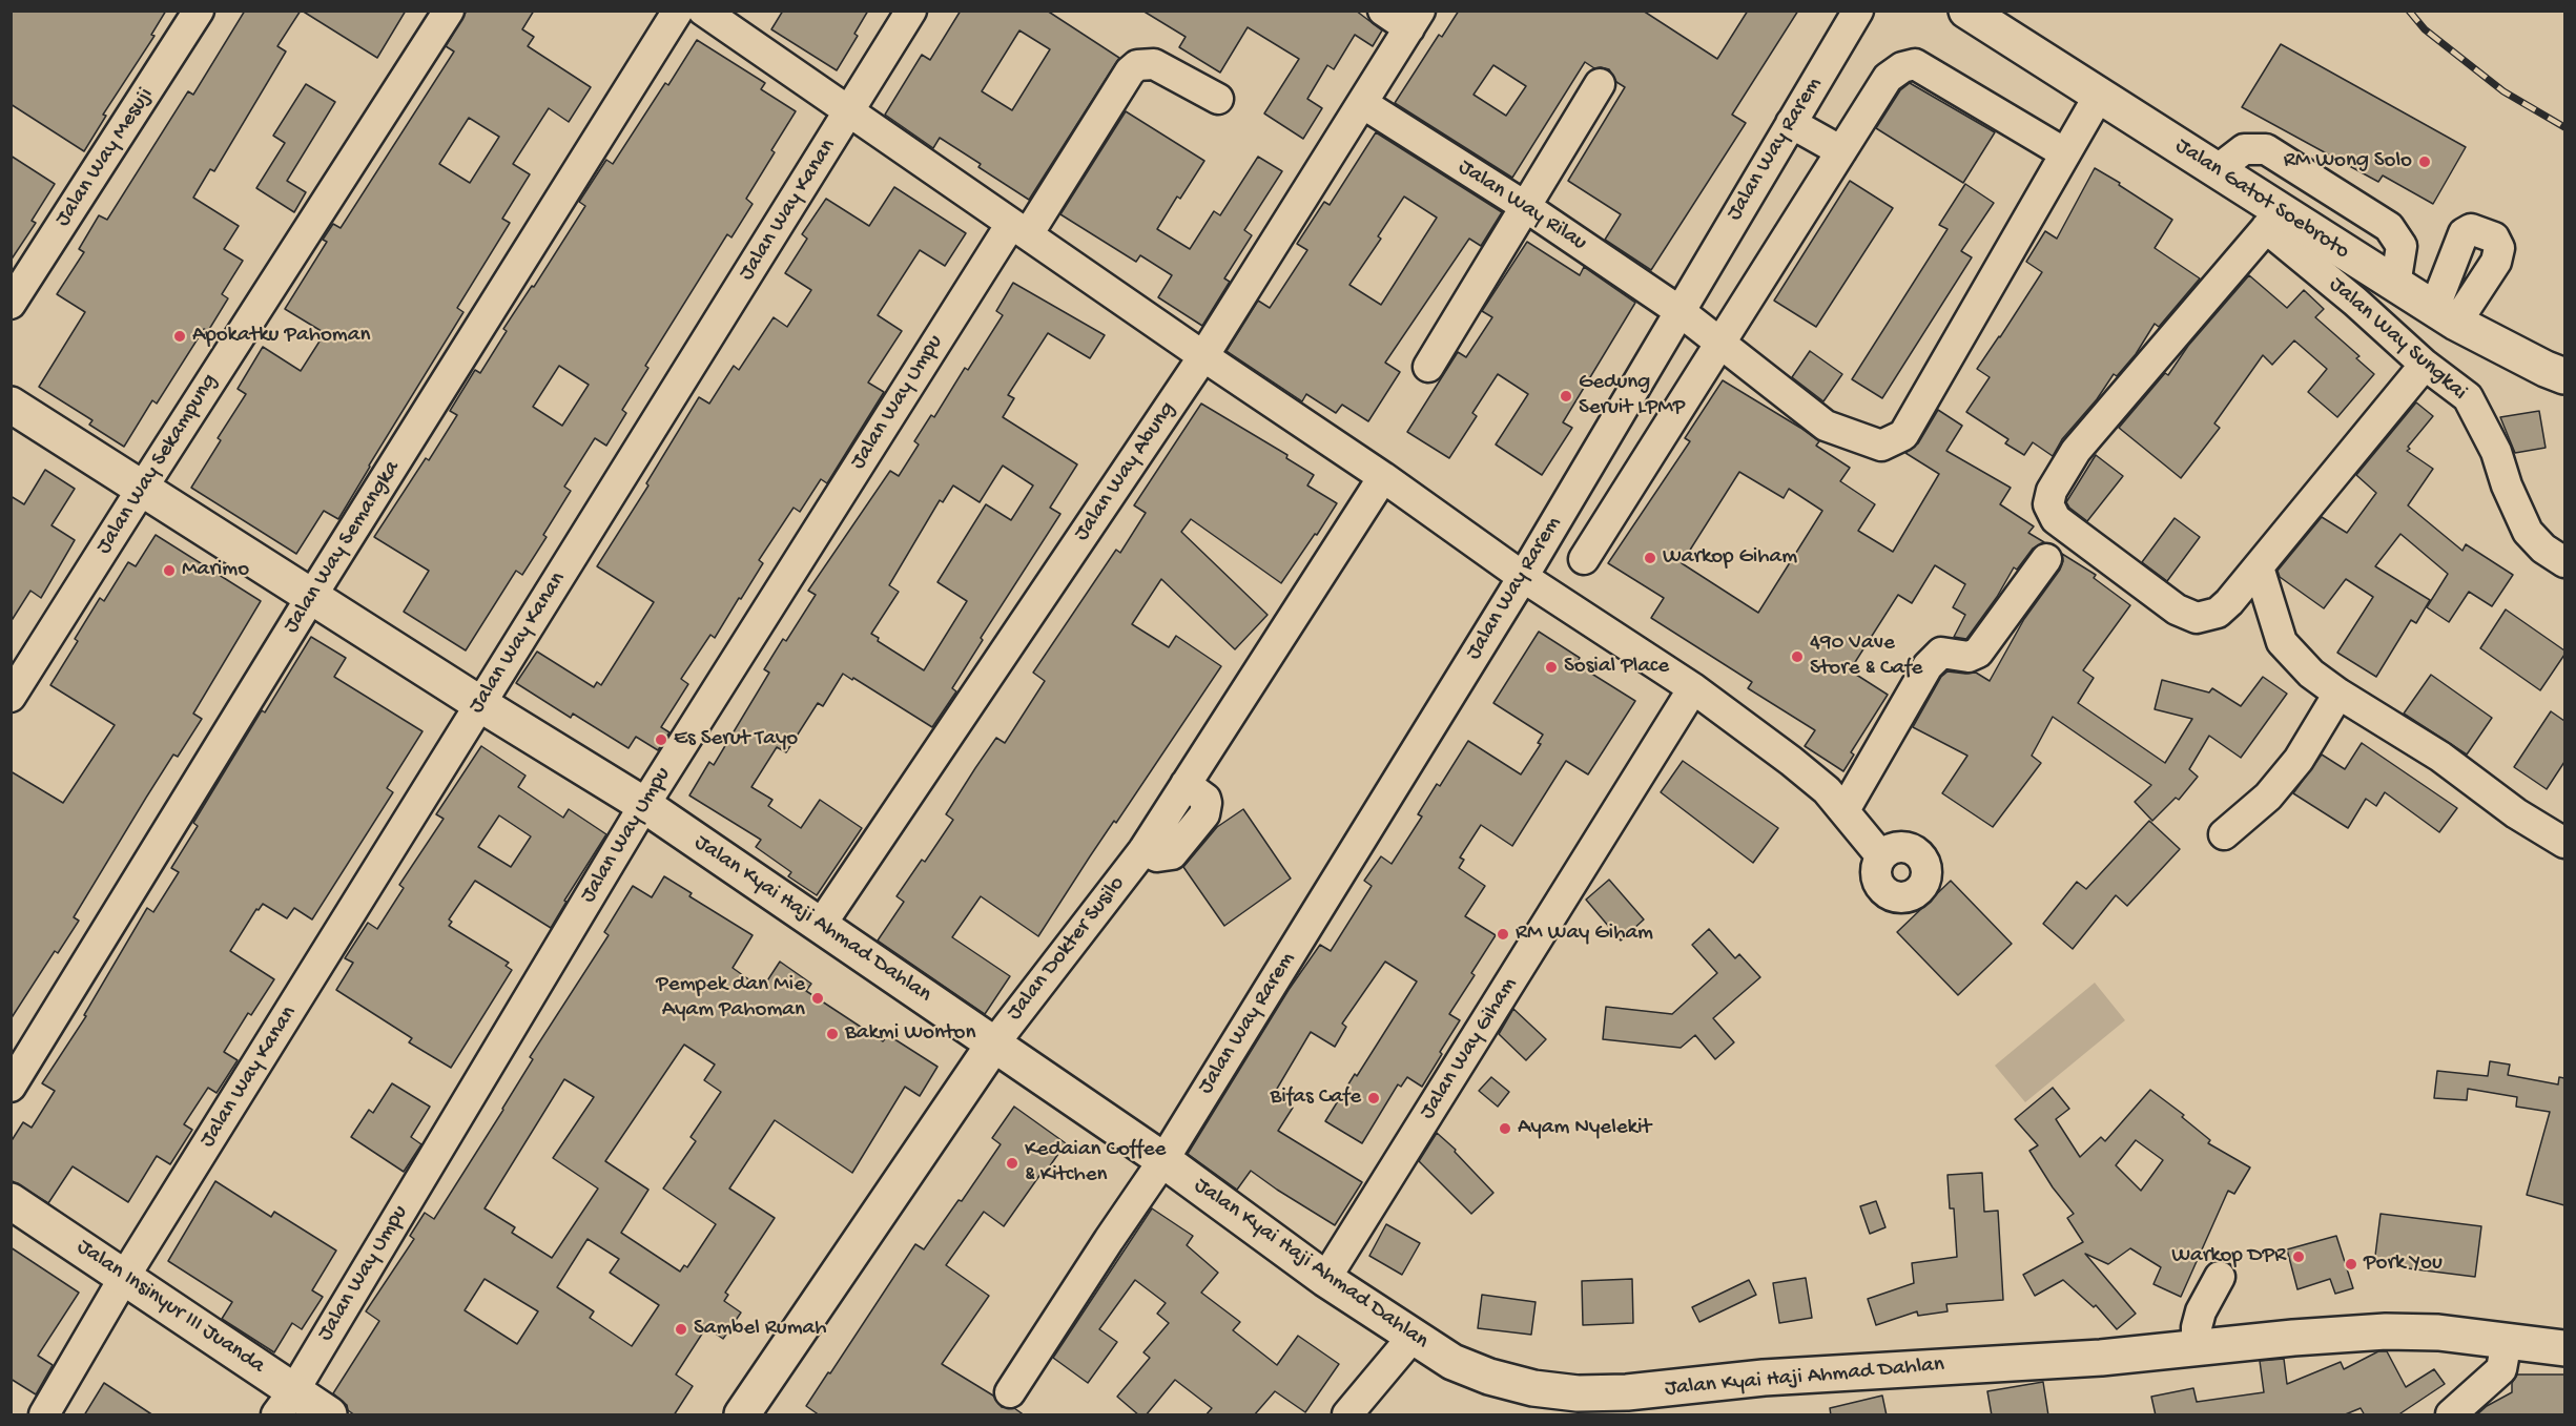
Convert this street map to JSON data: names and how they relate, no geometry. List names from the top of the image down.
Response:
{
  "streets": {
    "main road": [
      "Jalan Gatot Soebroto",
      "Jalan Kyai Haji Ahmad Dahlan",
      "Jalan Dokter Susilo",
      "Jalan Insinyur III Juanda"
    ],
    "street": [
      "Jalan Way Rarem",
      "Jalan Way Mesuji",
      "Jalan Way Rilau",
      "Jalan Way Kanan",
      "Jalan Way Sungkai",
      "Jalan Way Umpu",
      "Jalan Way Sekampung",
      "Jalan Way Abung",
      "Jalan Way Semangka",
      "Jalan Way Giham"
    ]
  },
  "crossings": [
    ["Jalan Way Rarem", "Jalan Way Rilau"],
    ["Jalan Way Rarem", "Jalan Kyai Haji Ahmad Dahlan"],
    ["Jalan Gatot Soebroto", "Jalan Way Rilau"],
    ["Jalan Gatot Soebroto", "Jalan Way Sungkai"],
    ["Jalan Way Rilau", "Jalan Way Abung"],
    ["Jalan Way Kanan", "Jalan Kyai Haji Ahmad Dahlan"],
    ["Jalan Way Kanan", "Jalan Insinyur III Juanda"],
    ["Jalan Way Umpu", "Jalan Kyai Haji Ahmad Dahlan"],
    ["Jalan Way Umpu", "Jalan Insinyur III Juanda"],
    ["Jalan Way Sekampung", "Jalan Kyai Haji Ahmad Dahlan"],
    ["Jalan Way Abung", "Jalan Kyai Haji Ahmad Dahlan"],
    ["Jalan Way Semangka", "Jalan Kyai Haji Ahmad Dahlan"],
    ["Jalan Kyai Haji Ahmad Dahlan", "Jalan Dokter Susilo"],
    ["Jalan Kyai Haji Ahmad Dahlan", "Jalan Way Giham"]
  ],
  "places": [
    "RM Wong Solo",
    "Apokatku Pahoman",
    "Gedung Seruit LPMP",
    "Warkop Giham",
    "Marimo",
    "490 Vave Store & Cafe",
    "Sosial Place",
    "Es Serut Tayo",
    "RM Way Giham",
    "Pempek dan Mie Ayam Pahoman",
    "Bakmi Wonton",
    "Bifas Cafe",
    "Ayam Nyelekit",
    "Kedaian Coffee & Kitchen",
    "Warkop DPR",
    "Pork You",
    "Sambel Rumah"
  ]
}
